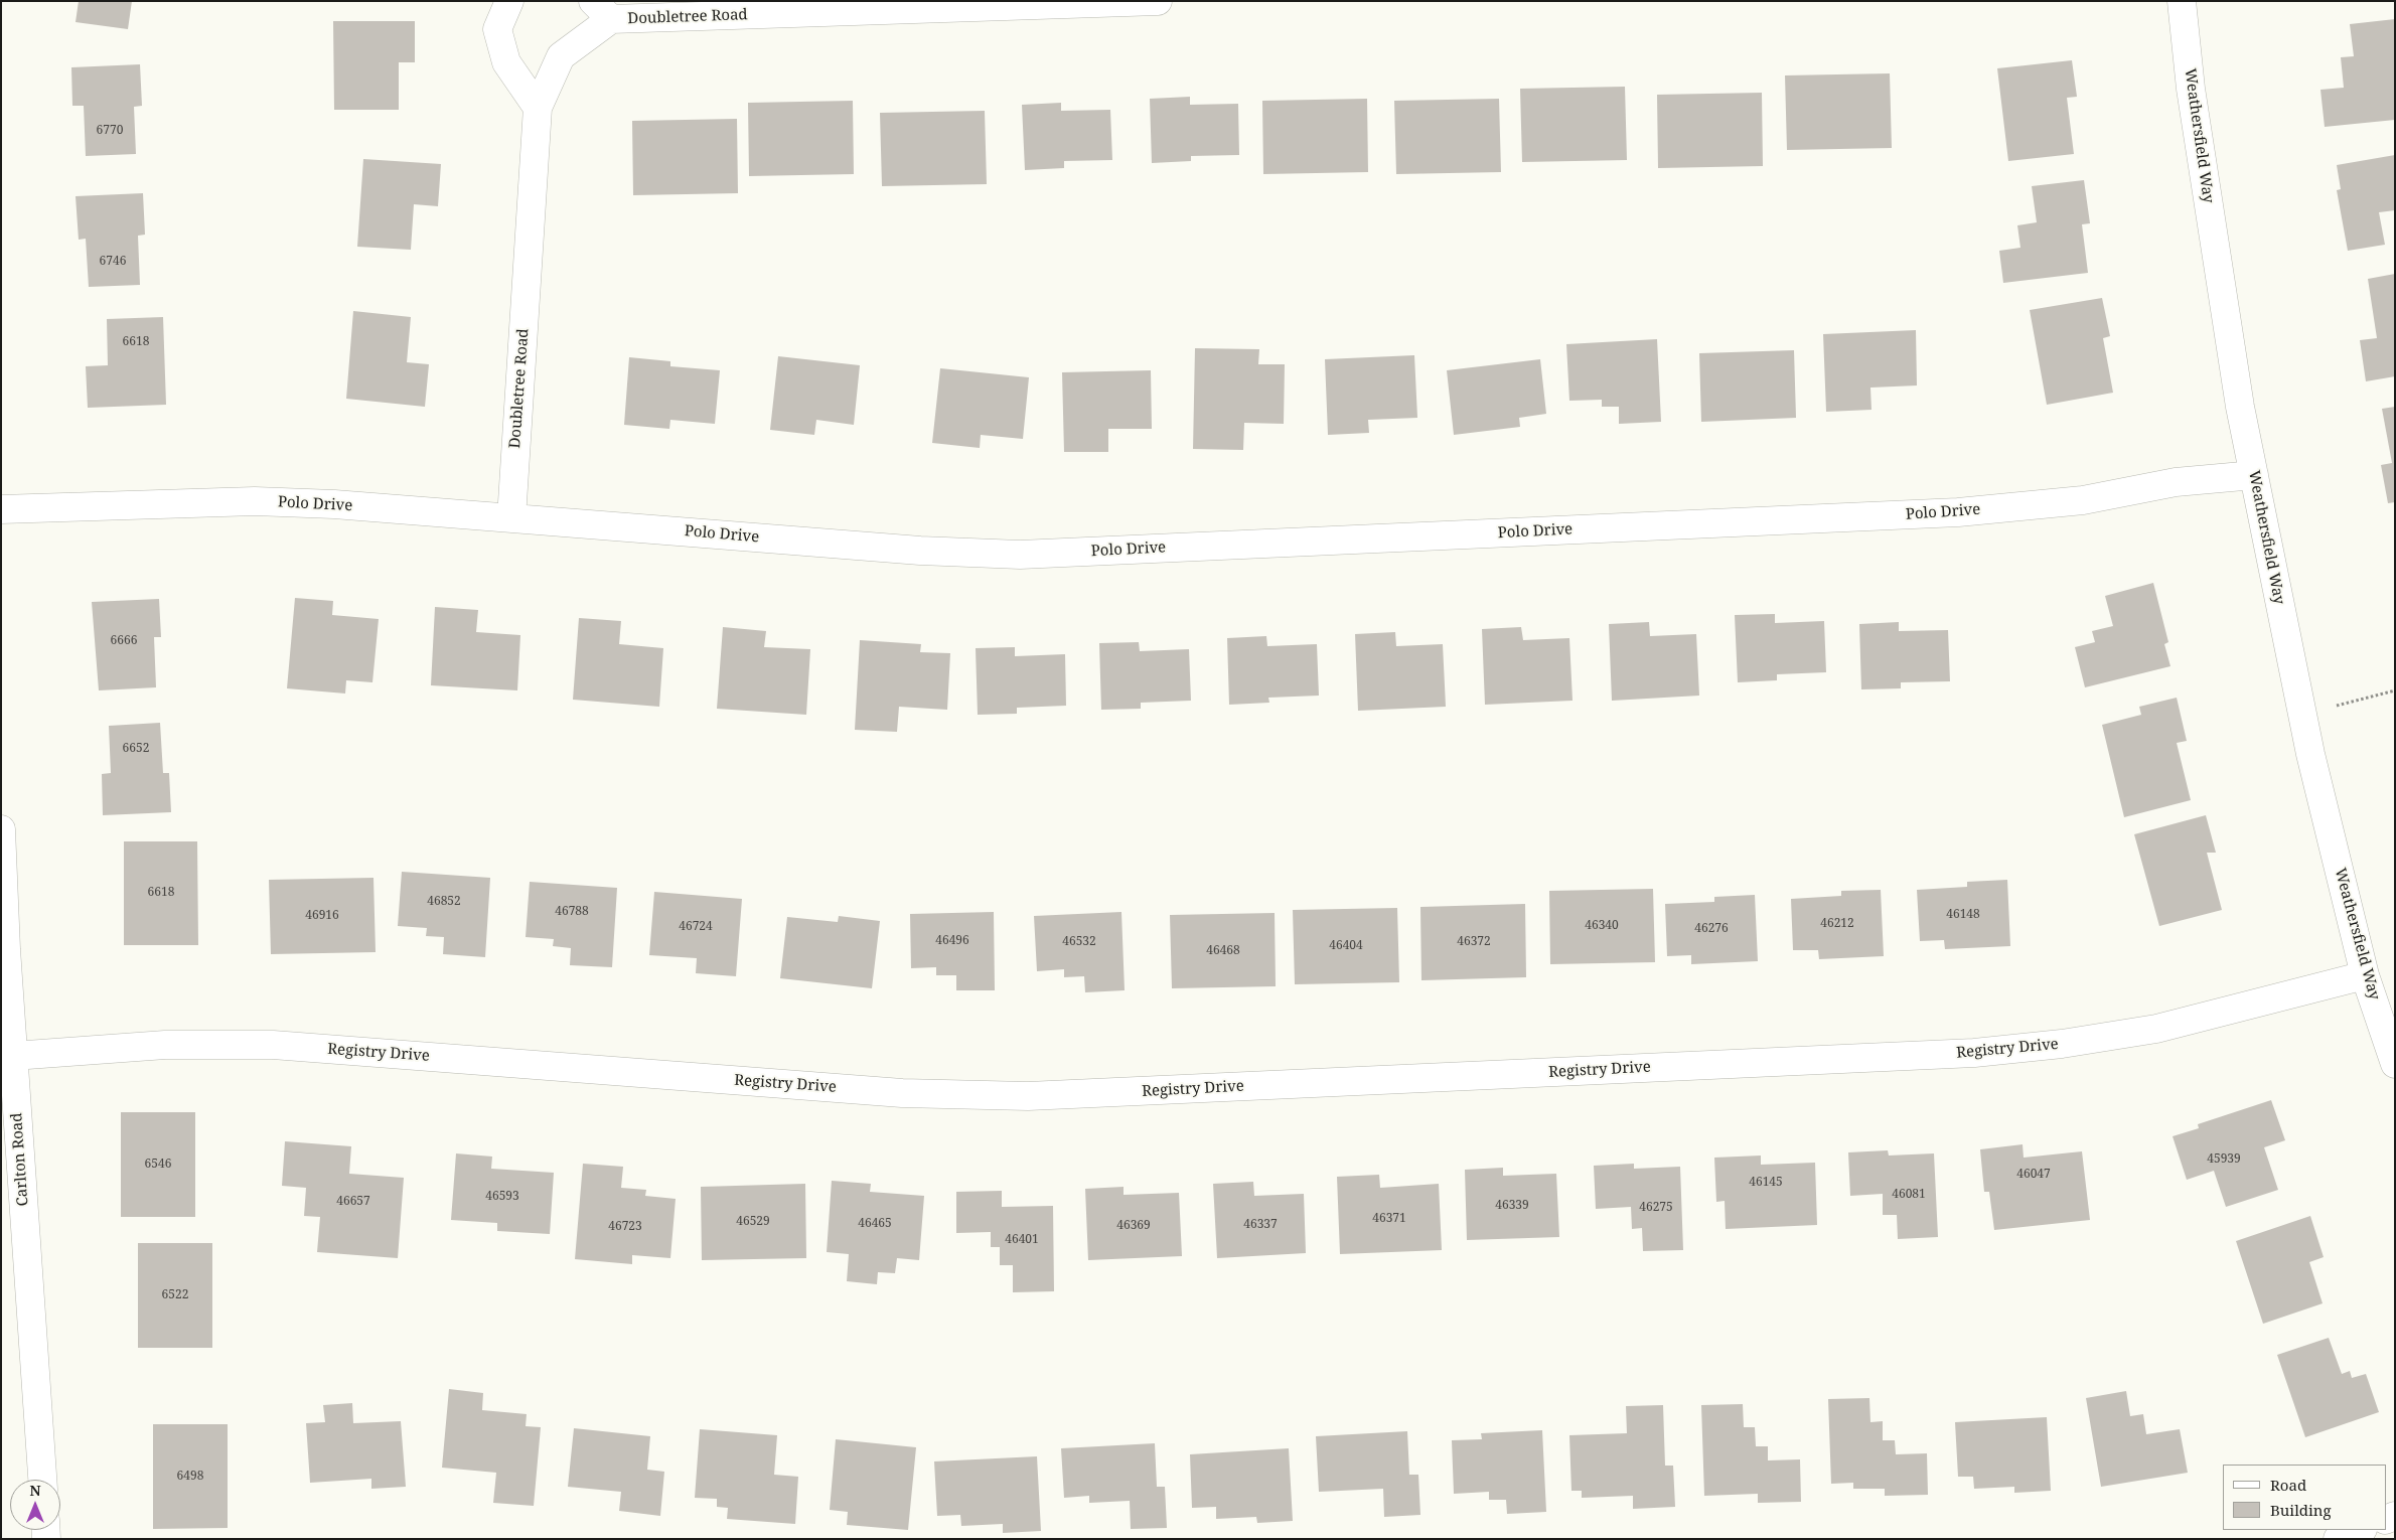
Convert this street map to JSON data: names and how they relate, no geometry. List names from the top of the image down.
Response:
{
  "streets": {
    "street": [
      "Doubletree Road",
      "Weathersfield Way",
      "Polo Drive",
      "Registry Drive",
      "Carlton Road"
    ]
  },
  "crossings": [
    ["Doubletree Road", "Polo Drive"],
    ["Weathersfield Way", "Polo Drive"],
    ["Weathersfield Way", "Registry Drive"],
    ["Registry Drive", "Carlton Road"]
  ],
  "house_numbers": [
    "6770",
    "6746",
    "6618",
    "6666",
    "6652",
    "6618",
    "46852",
    "46788",
    "46148",
    "46916",
    "46212",
    "46340",
    "46724",
    "46276",
    "46496",
    "46532",
    "46372",
    "46404",
    "46468",
    "45939",
    "6546",
    "46047",
    "46145",
    "46081",
    "46593",
    "46657",
    "46339",
    "46275",
    "46371",
    "46529",
    "46465",
    "46337",
    "46369",
    "46723",
    "46401",
    "6522",
    "6498"
  ],
  "legend": ["Road", "Building"],
  "north": "top"
}
